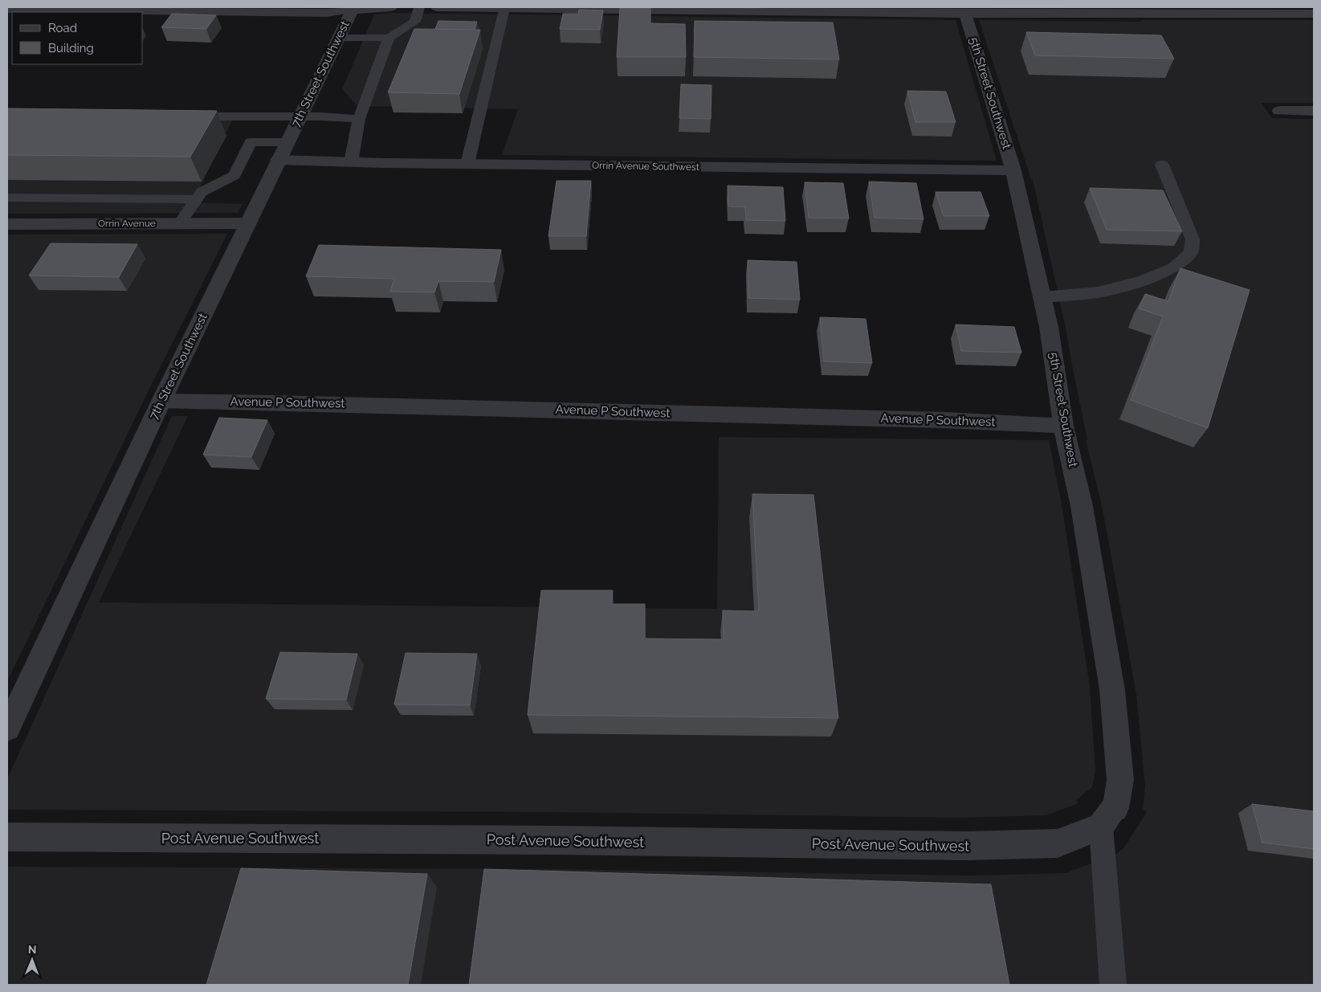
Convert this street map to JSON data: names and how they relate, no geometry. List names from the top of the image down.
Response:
{
  "streets": {
    "street": [
      "7th Street Southwest",
      "5th Street Southwest",
      "Orrin Avenue Southwest",
      "Orrin Avenue",
      "Avenue P Southwest",
      "Post Avenue Southwest"
    ]
  },
  "crossings": [
    ["7th Street Southwest", "Orrin Avenue Southwest"],
    ["7th Street Southwest", "Orrin Avenue"],
    ["7th Street Southwest", "Avenue P Southwest"],
    ["5th Street Southwest", "Orrin Avenue Southwest"],
    ["5th Street Southwest", "Avenue P Southwest"],
    ["5th Street Southwest", "Post Avenue Southwest"]
  ],
  "legend": ["Road", "Building"],
  "north": "top"
}
